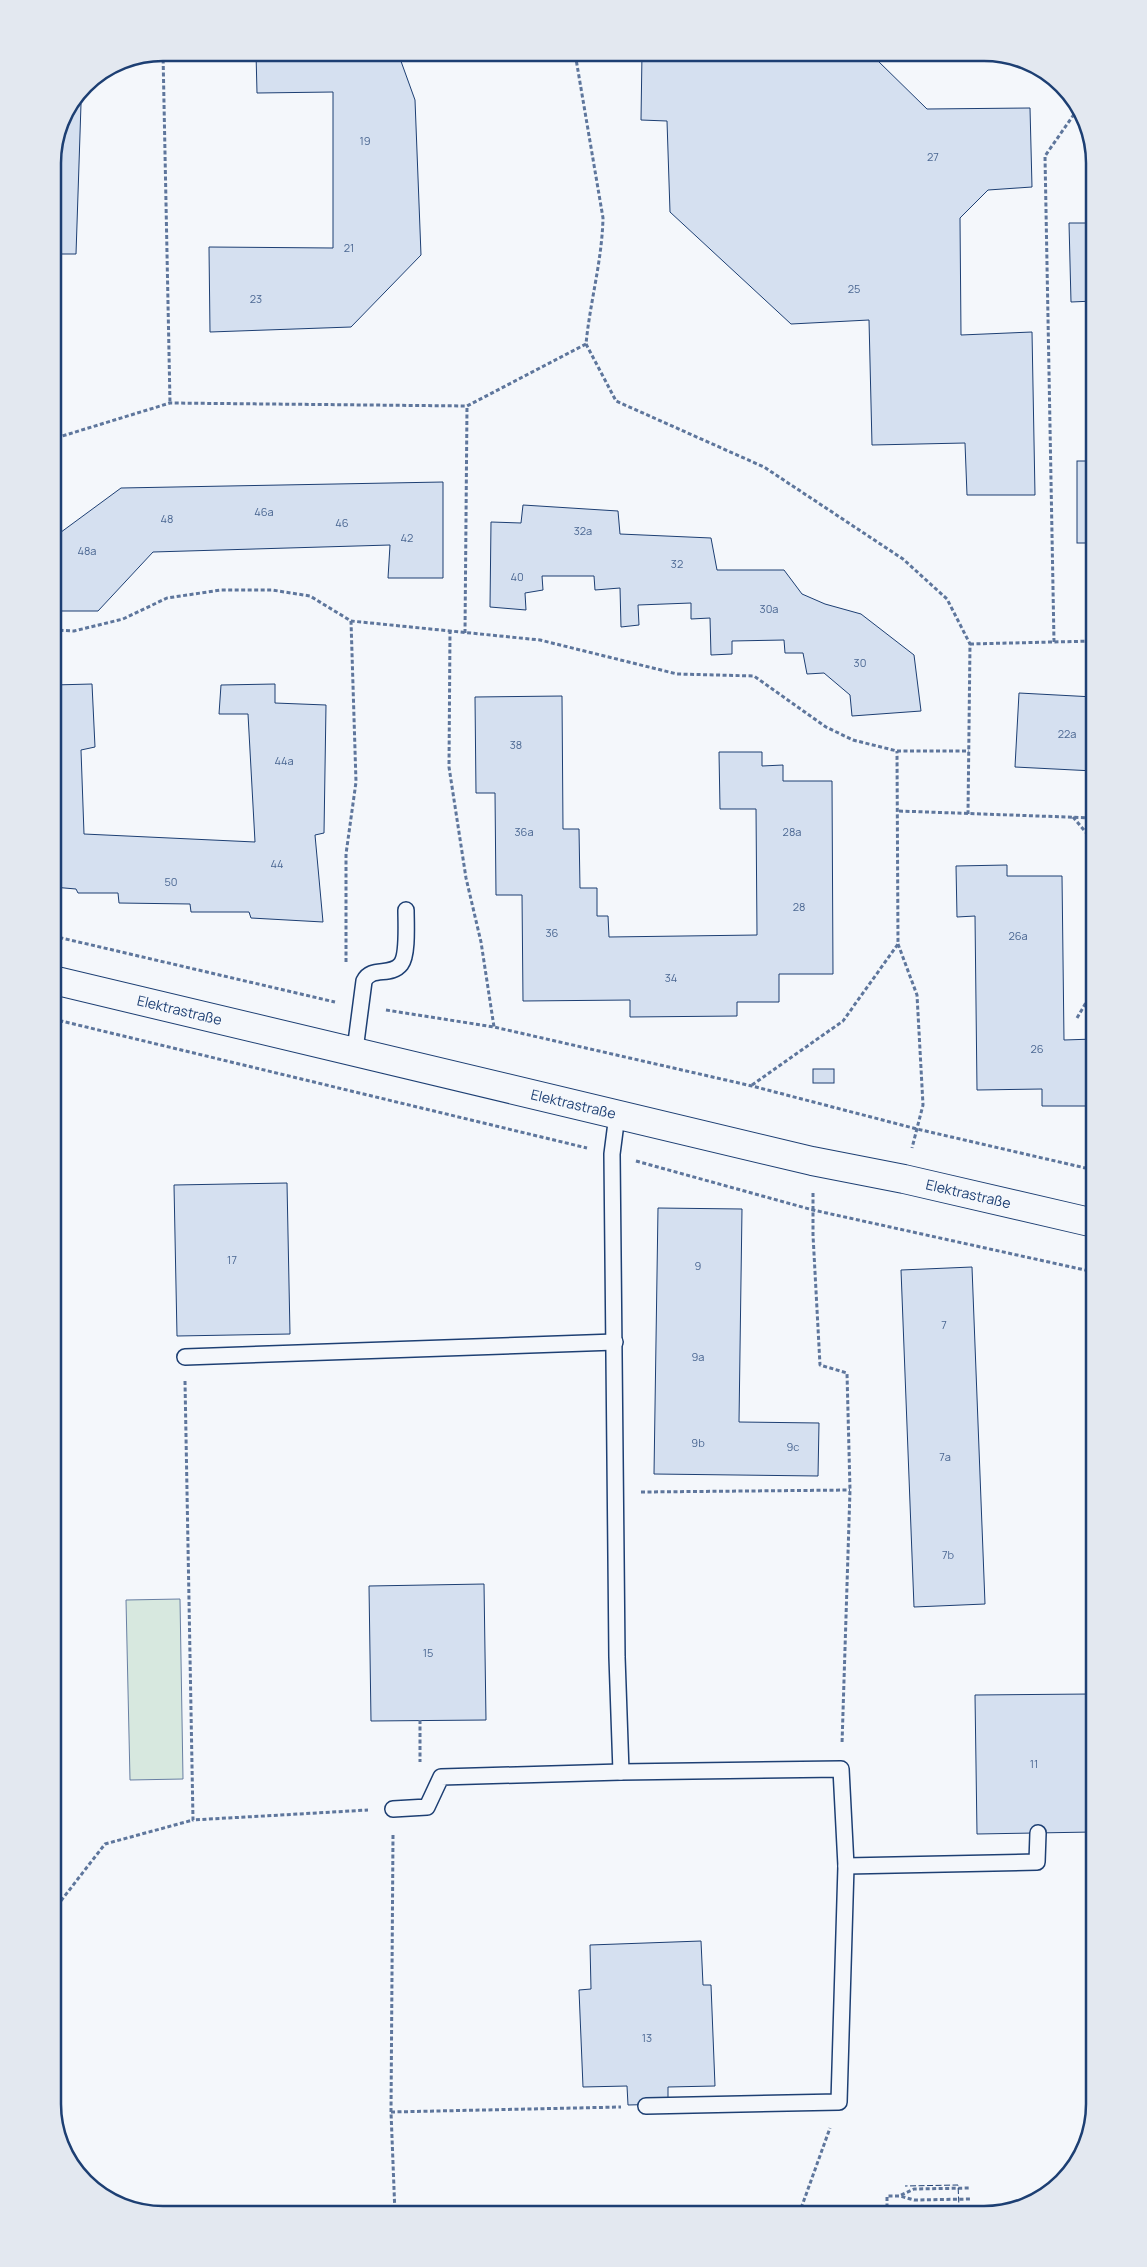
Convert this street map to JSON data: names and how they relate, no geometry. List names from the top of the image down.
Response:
{
  "streets": {
    "street": ["Elektrastraße"]
  },
  "house_numbers": [
    "19",
    "27",
    "21",
    "25",
    "23",
    "46a",
    "48",
    "46",
    "32a",
    "42",
    "48a",
    "32",
    "40",
    "30a",
    "30",
    "22a",
    "38",
    "44a",
    "36a",
    "28a",
    "44",
    "50",
    "28",
    "36",
    "26a",
    "34",
    "26",
    "17",
    "9",
    "7",
    "9a",
    "9b",
    "9c",
    "7a",
    "7b",
    "15",
    "11",
    "13"
  ]
}
